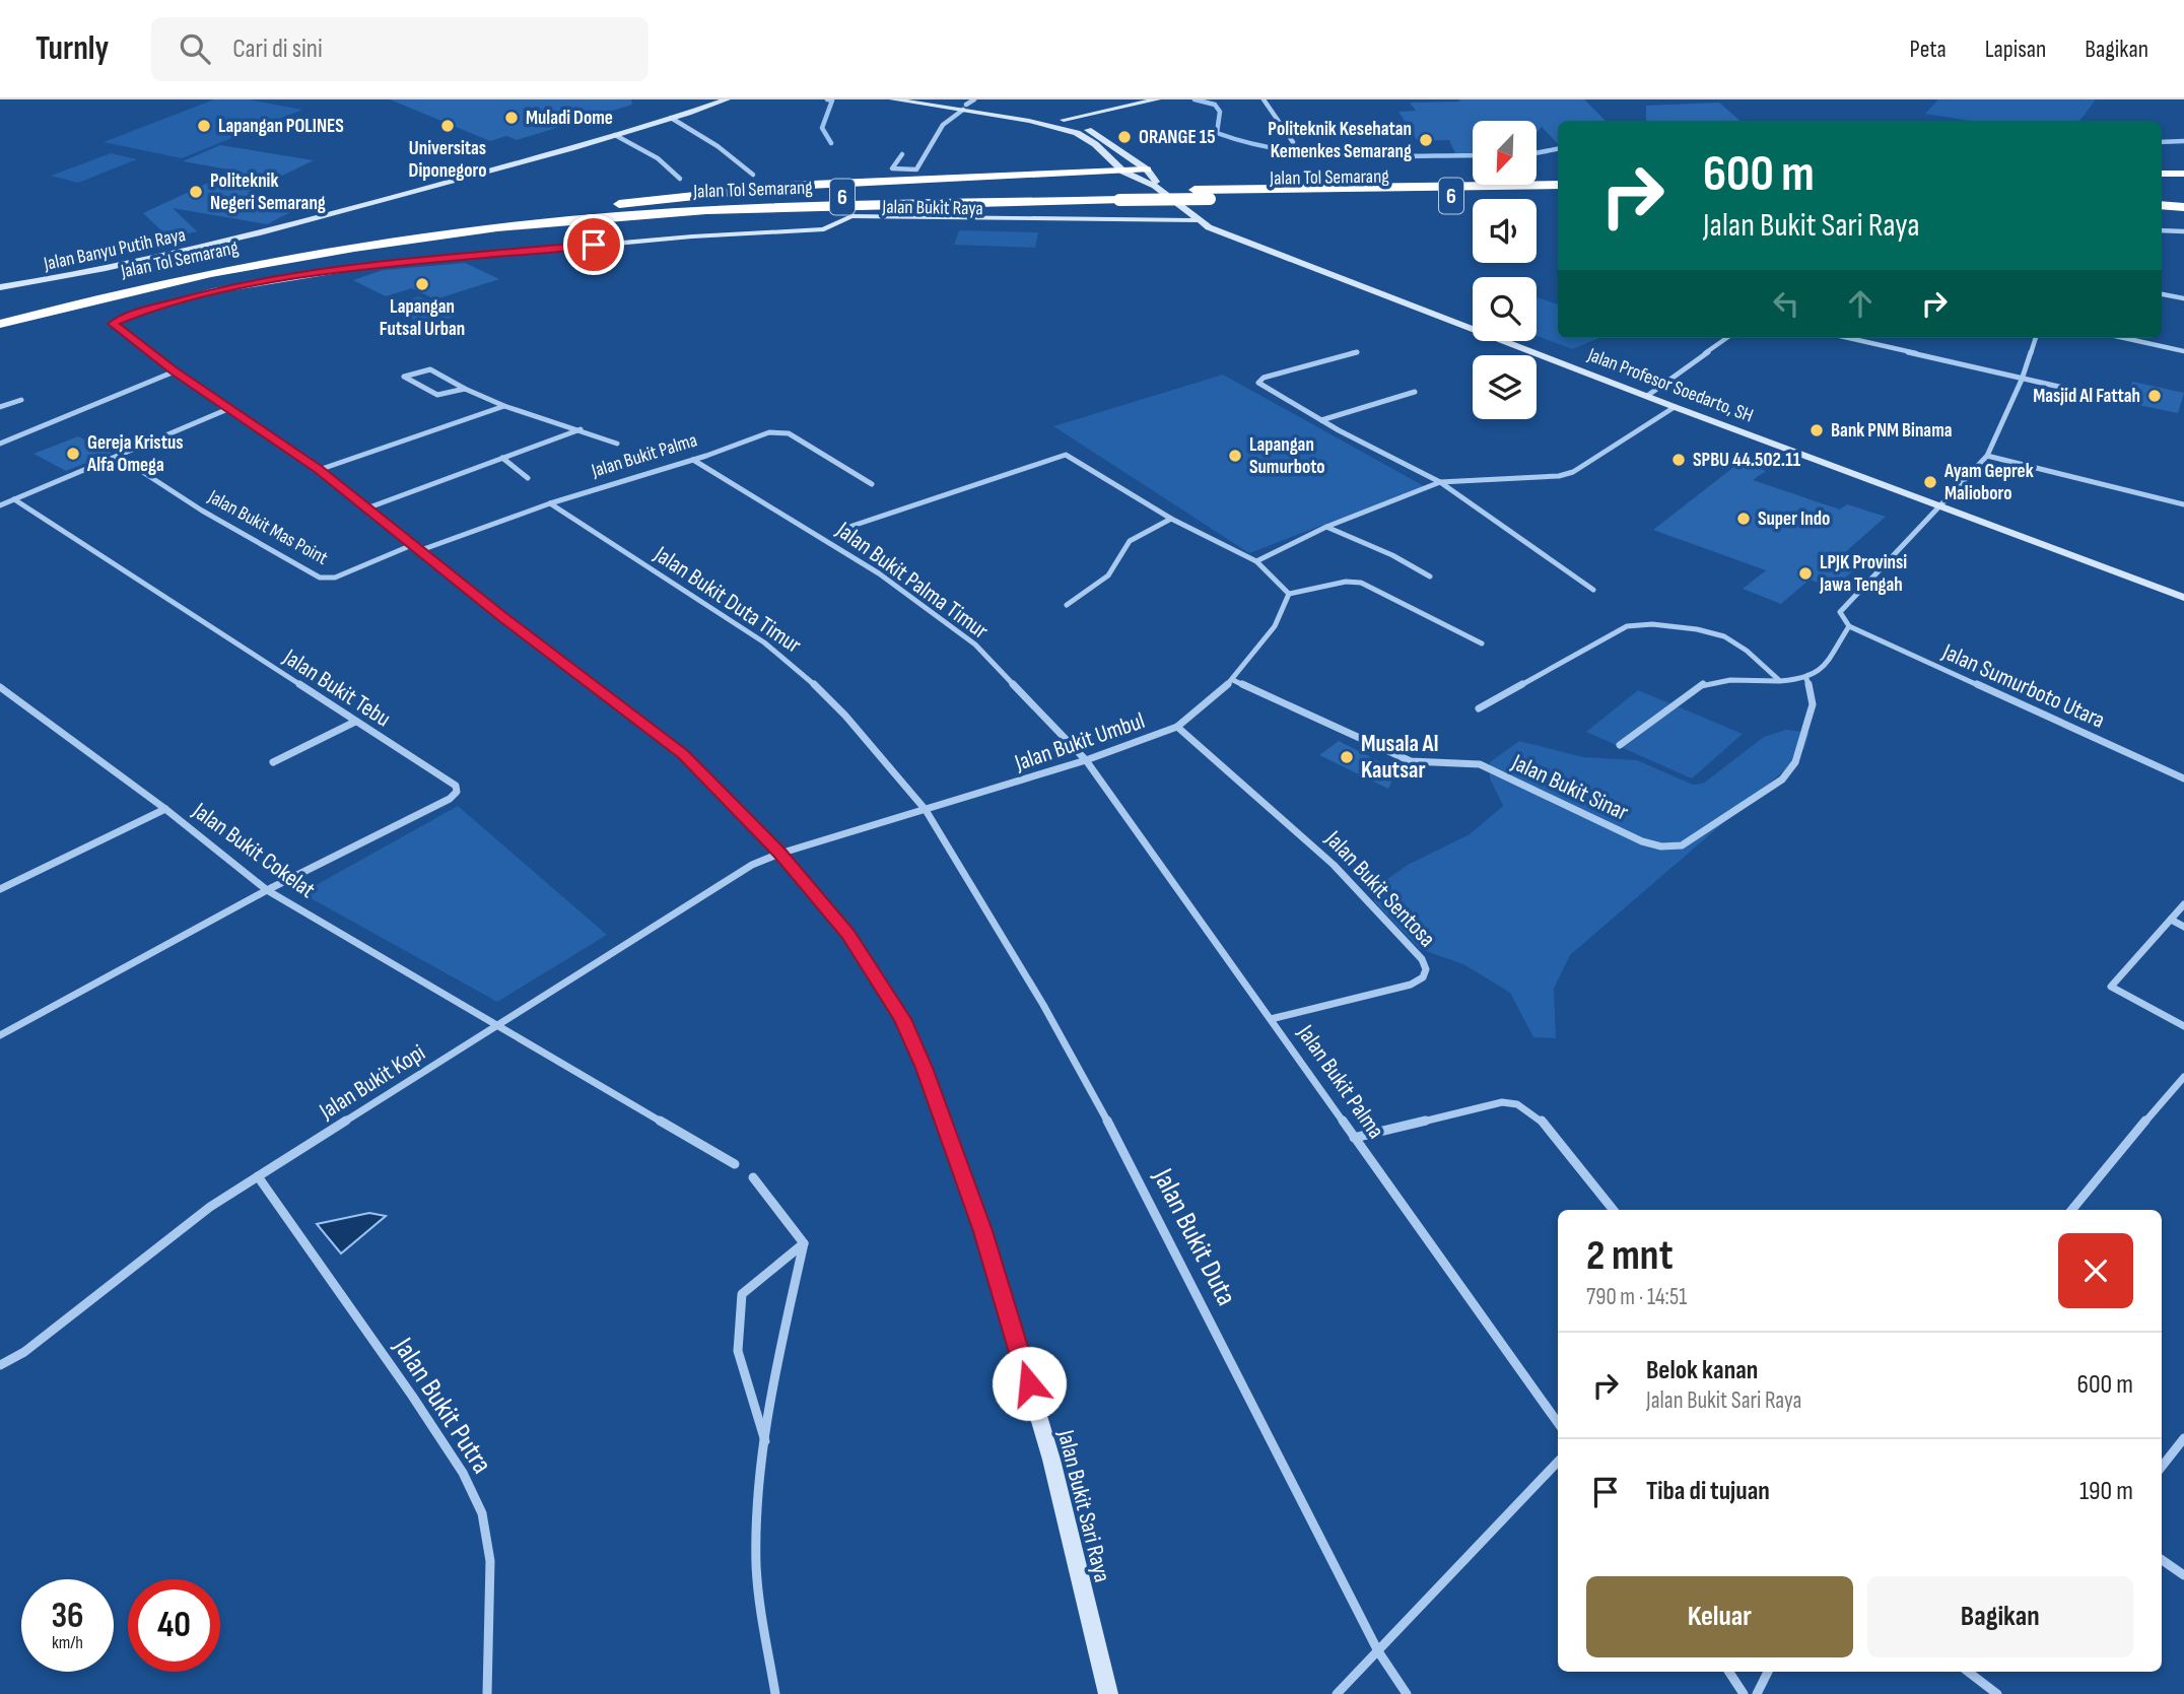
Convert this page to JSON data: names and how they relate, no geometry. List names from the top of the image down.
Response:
{
  "streets": {
    "highway": ["Jalan Tol Semarang", "6"],
    "street": [
      "Jalan Bukit Raya",
      "Jalan Banyu Putih Raya",
      "Jalan Profesor Soedarto, SH",
      "Jalan Bukit Palma",
      "Jalan Bukit Mas Point",
      "Jalan Bukit Palma Timur",
      "Jalan Bukit Duta Timur",
      "Jalan Sumurboto Utara",
      "Jalan Bukit Tebu",
      "Jalan Bukit Umbul",
      "Jalan Bukit Sinar",
      "Jalan Bukit Cokelat",
      "Jalan Bukit Sentosa",
      "Jalan Bukit Kopi",
      "Jalan Bukit Duta",
      "Jalan Bukit Putra",
      "Jalan Bukit Sari Raya"
    ]
  },
  "crossings": [
    ["Jalan Bukit Raya", "Jalan Profesor Soedarto, SH"],
    ["Jalan Bukit Raya", "Jalan Bukit Sari Raya"],
    ["Jalan Bukit Palma", "Jalan Bukit Mas Point"],
    ["Jalan Bukit Palma", "Jalan Bukit Palma Timur"],
    ["Jalan Bukit Palma", "Jalan Bukit Duta Timur"],
    ["Jalan Bukit Palma", "Jalan Bukit Umbul"],
    ["Jalan Bukit Palma", "Jalan Bukit Sentosa"],
    ["Jalan Bukit Palma", "Jalan Bukit Sari Raya"],
    ["Jalan Bukit Mas Point", "Jalan Bukit Sari Raya"],
    ["Jalan Bukit Palma Timur", "Jalan Bukit Umbul"],
    ["Jalan Bukit Duta Timur", "Jalan Bukit Umbul"],
    ["Jalan Bukit Duta Timur", "Jalan Bukit Duta"],
    ["Jalan Bukit Tebu", "Jalan Bukit Cokelat"],
    ["Jalan Bukit Umbul", "Jalan Bukit Sinar"],
    ["Jalan Bukit Umbul", "Jalan Bukit Sentosa"],
    ["Jalan Bukit Umbul", "Jalan Bukit Kopi"],
    ["Jalan Bukit Umbul", "Jalan Bukit Duta"],
    ["Jalan Bukit Umbul", "Jalan Bukit Sari Raya"],
    ["Jalan Bukit Cokelat", "Jalan Bukit Kopi"],
    ["Jalan Bukit Kopi", "Jalan Bukit Putra"],
    ["Jalan Bukit Kopi", "Jalan Bukit Sari Raya"]
  ],
  "places": [
    "Muladi Dome",
    "Lapangan POLINES",
    "Universitas Diponegoro",
    "ORANGE 15",
    "Politeknik Kesehatan Kemenkes Semarang",
    "Politeknik Negeri Semarang",
    "Lapangan Futsal Urban",
    "Masjid Al Fattah",
    "Bank PNM Binama",
    "Gereja Kristus Alfa Omega",
    "Lapangan Sumurboto",
    "SPBU 44.502.11",
    "Ayam Geprek Malioboro",
    "Super Indo",
    "LPJK Provinsi Jawa Tengah",
    "Musala Al Kautsar"
  ],
  "north": "bottom left",
  "page": {
    "header": "Turnly",
    "search": "Cari di sini",
    "nav": ["Peta", "Lapisan", "Bagikan"],
    "turn": ["600 m", "Jalan Bukit Sari Raya"],
    "heading": ["2 mnt", "790 m · 14:51"],
    "list": [
      {
        "name": "Belok kanan",
        "note": "Jalan Bukit Sari Raya",
        "value": "600 m"
      },
      {
        "name": "Tiba di tujuan",
        "value": "190 m"
      }
    ],
    "buttons": ["Keluar", "Bagikan"],
    "speed": "36 km/h",
    "limit": "40"
  }
}
